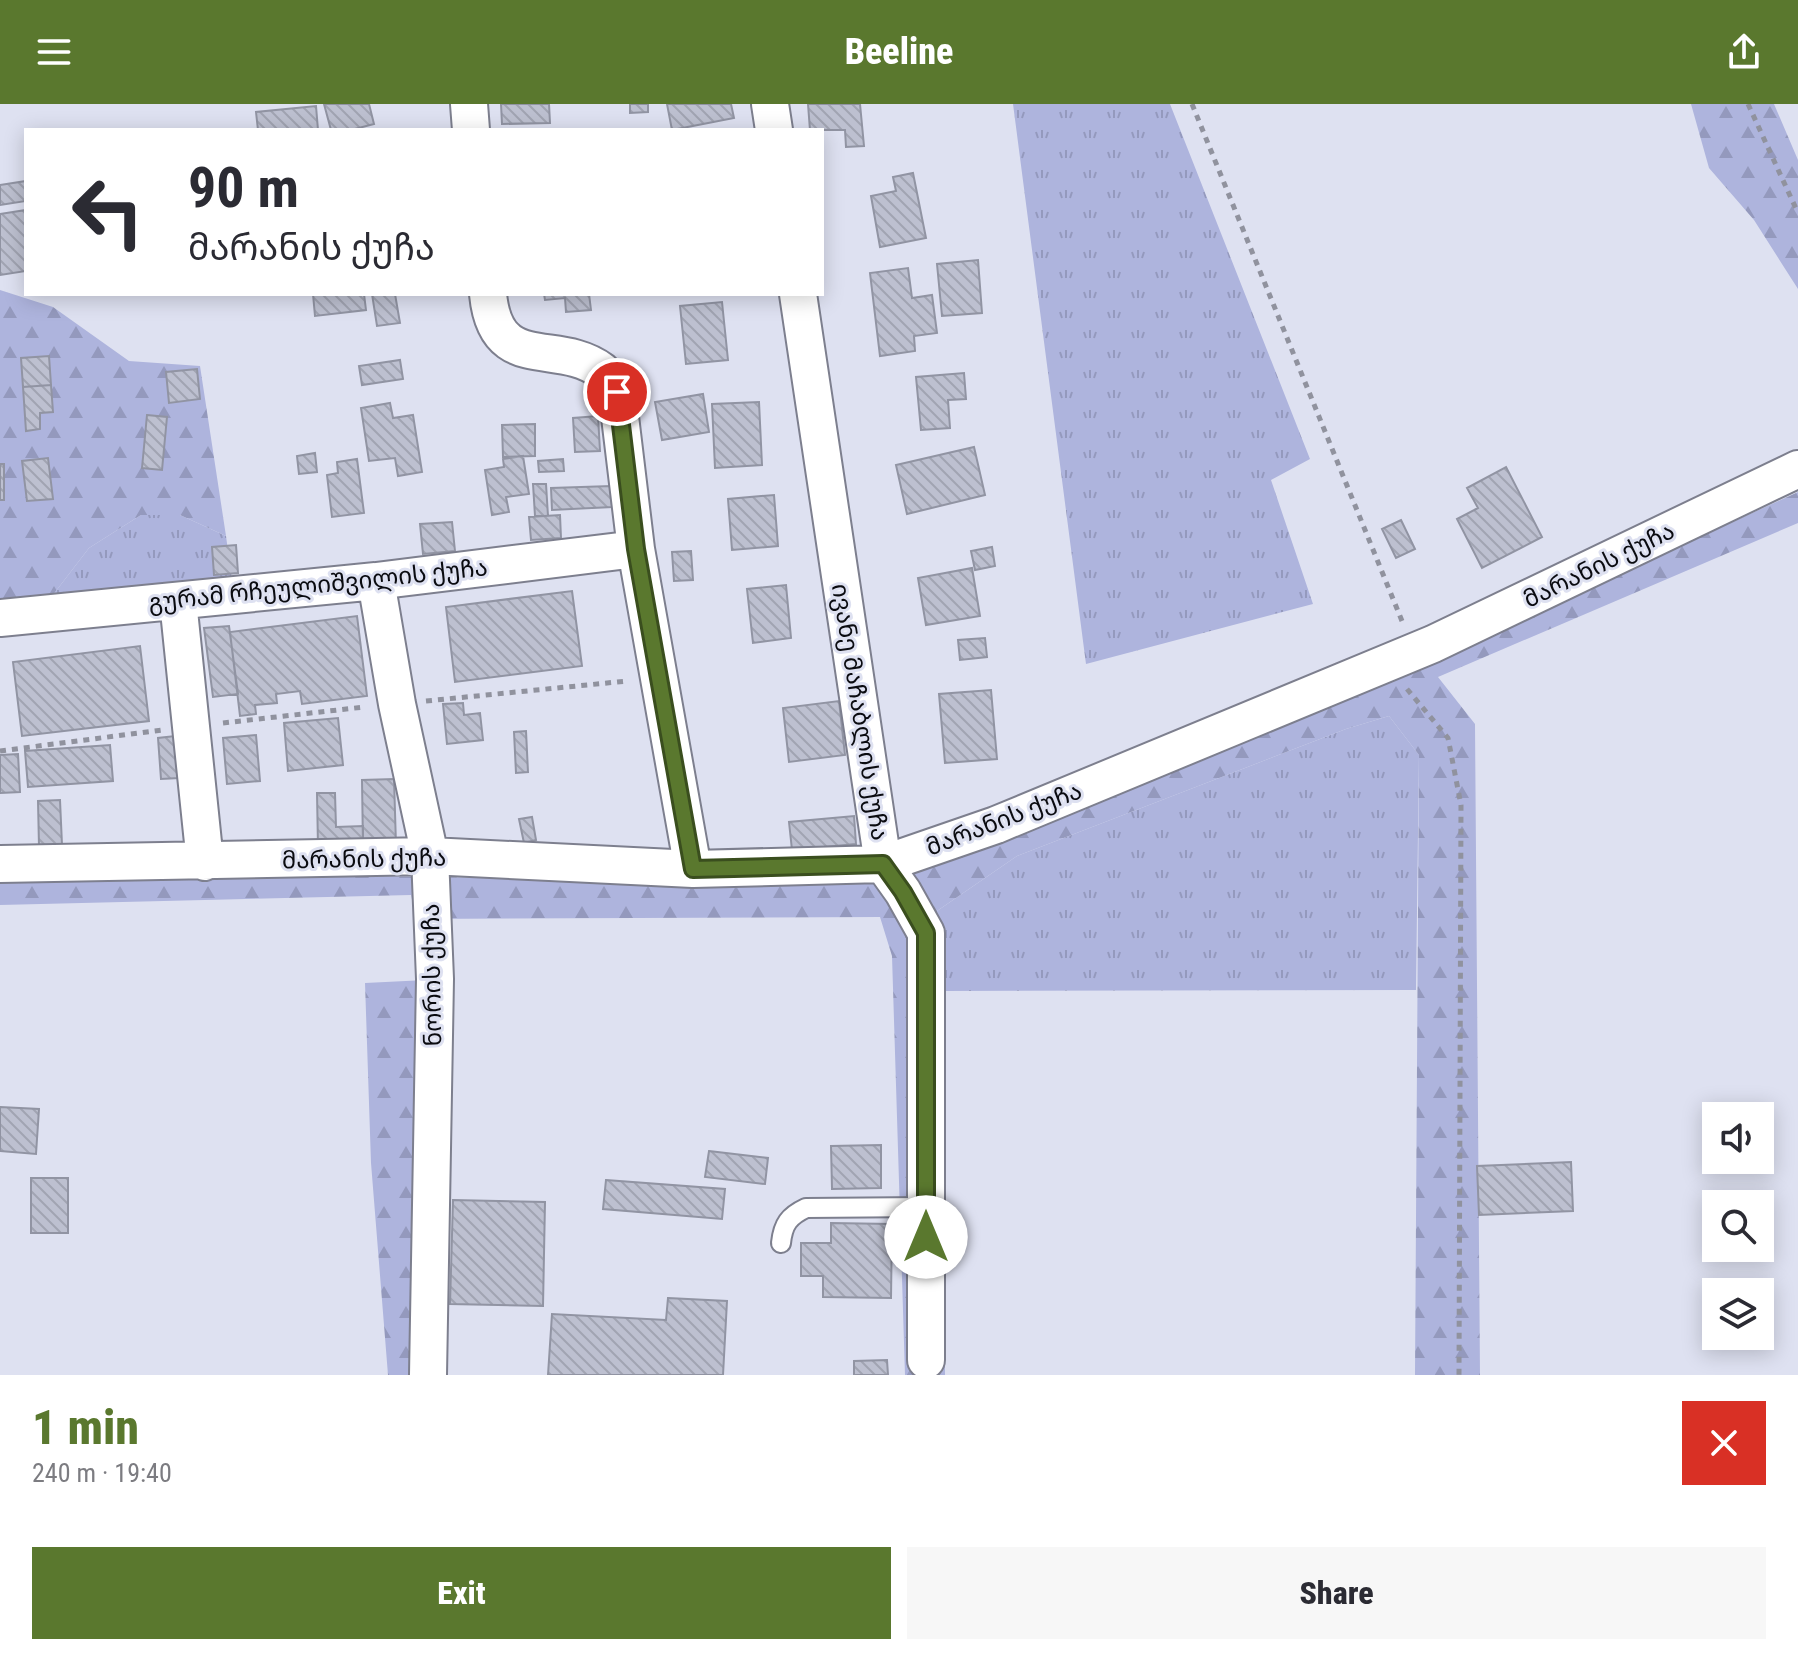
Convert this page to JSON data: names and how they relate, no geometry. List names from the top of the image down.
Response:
{
  "streets": {
    "street": [
      "მარანის ქუჩა",
      "გურამ რჩეულიშვილის ქუჩა",
      "ივანე მაჩაბლის ქუჩა",
      "ნორის ქუჩა"
    ]
  },
  "crossings": [
    ["მარანის ქუჩა", "ივანე მაჩაბლის ქუჩა"],
    ["მარანის ქუჩა", "ნორის ქუჩა"],
    ["გურამ რჩეულიშვილის ქუჩა", "ნორის ქუჩა"]
  ],
  "page": {
    "header": "Beeline",
    "turn": ["90 m", "მარანის ქუჩა"],
    "heading": ["1 min", "240 m · 19:40"],
    "buttons": ["Exit", "Share"]
  }
}
